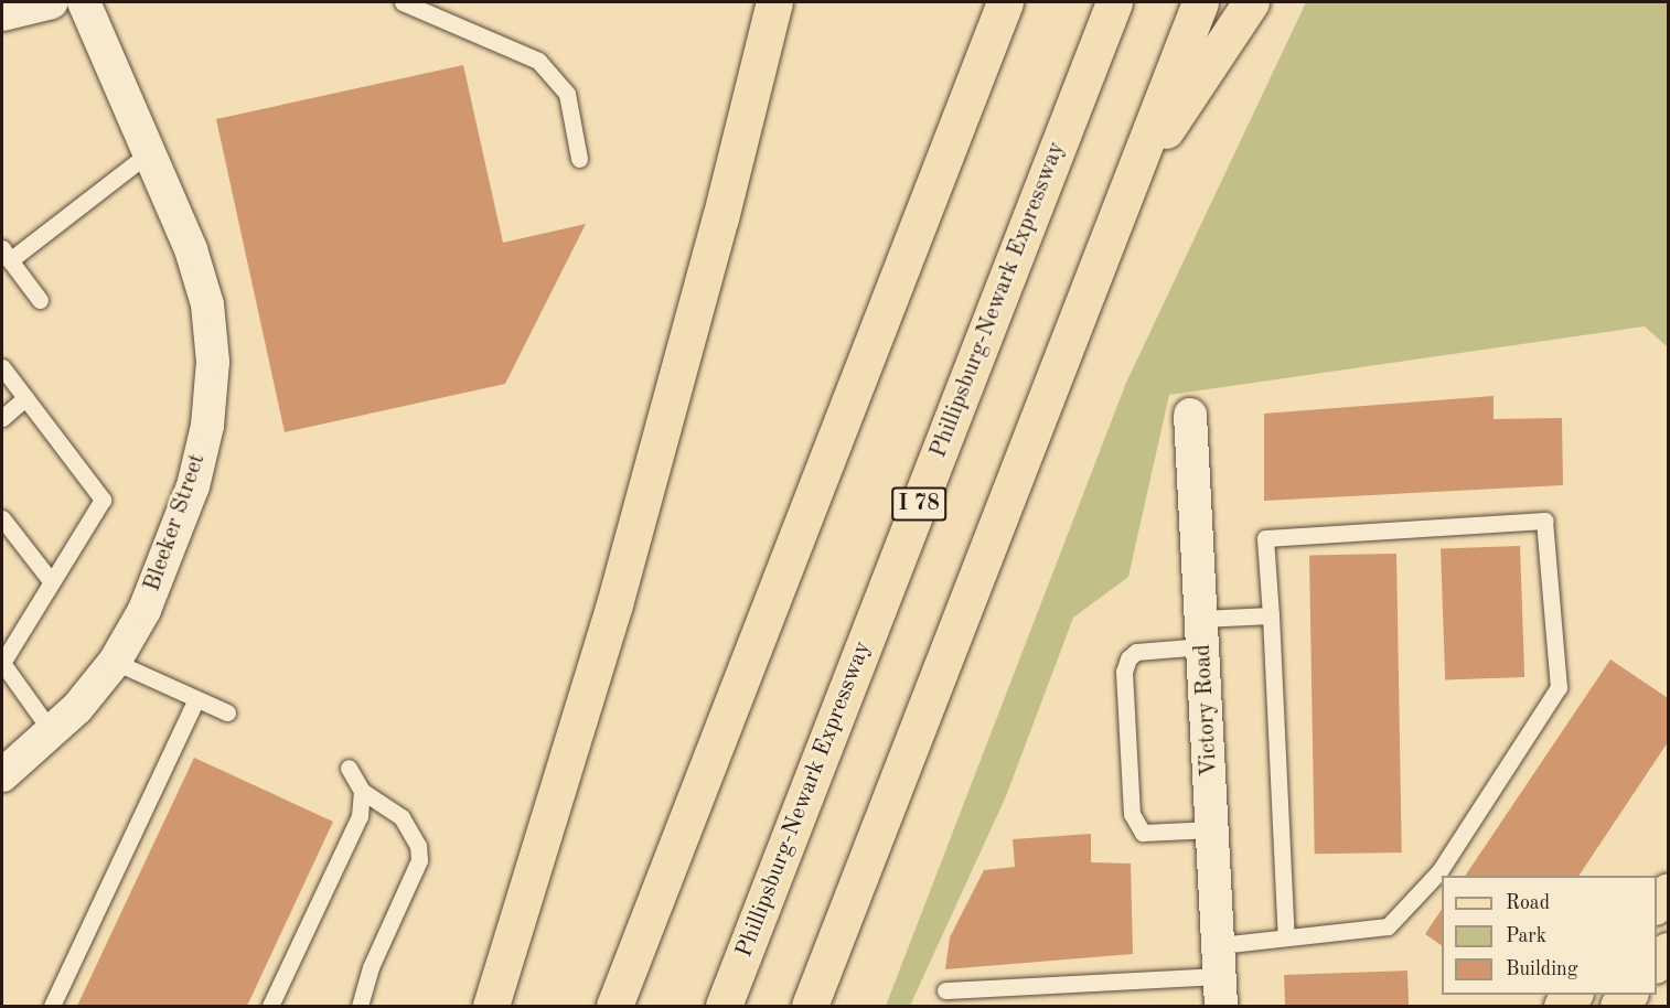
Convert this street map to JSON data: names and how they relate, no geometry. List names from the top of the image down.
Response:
{
  "streets": {
    "main road": ["Phillipsburg-Newark Expressway", "I 78"],
    "street": ["Bleeker Street", "Victory Road"]
  },
  "legend": ["Road", "Park", "Building"]
}
